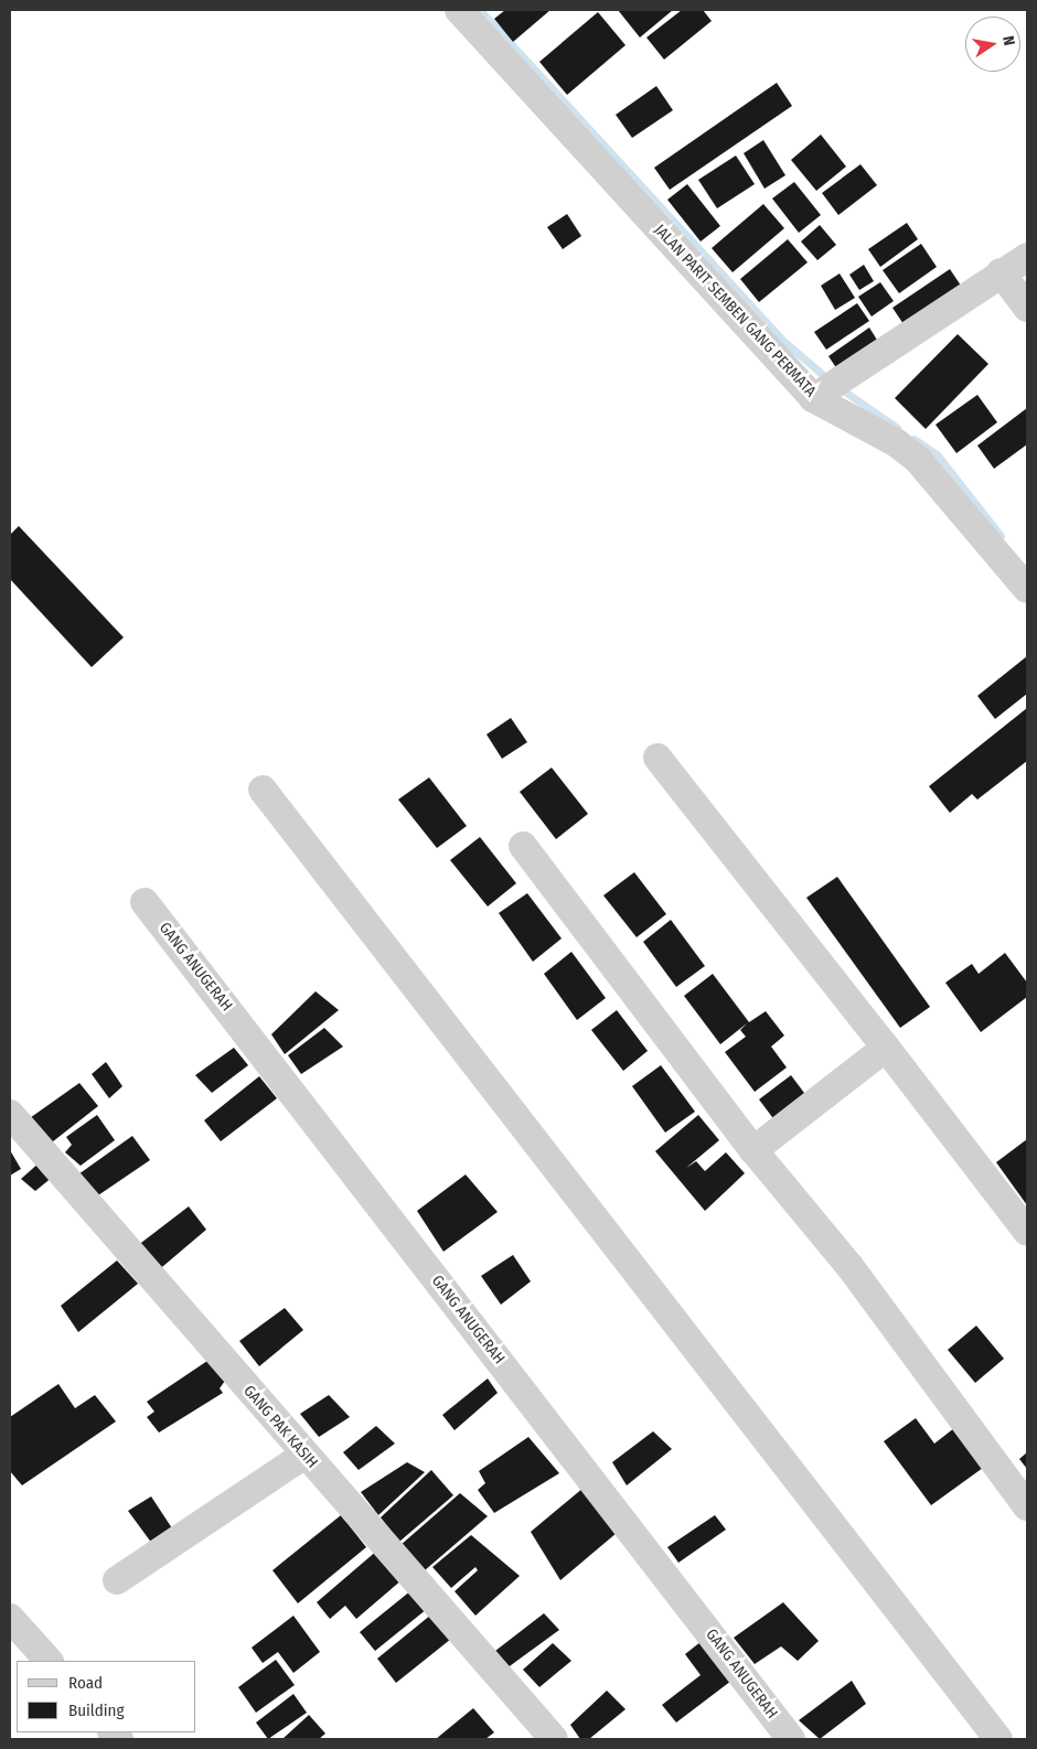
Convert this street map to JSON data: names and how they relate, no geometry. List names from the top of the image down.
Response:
{
  "streets": {
    "street": ["JALAN PARIT SEMBEN GANG PERMATA", "GANG ANUGERAH", "GANG PAK KASIH"]
  },
  "legend": ["Road", "Building"],
  "north": "right"
}
